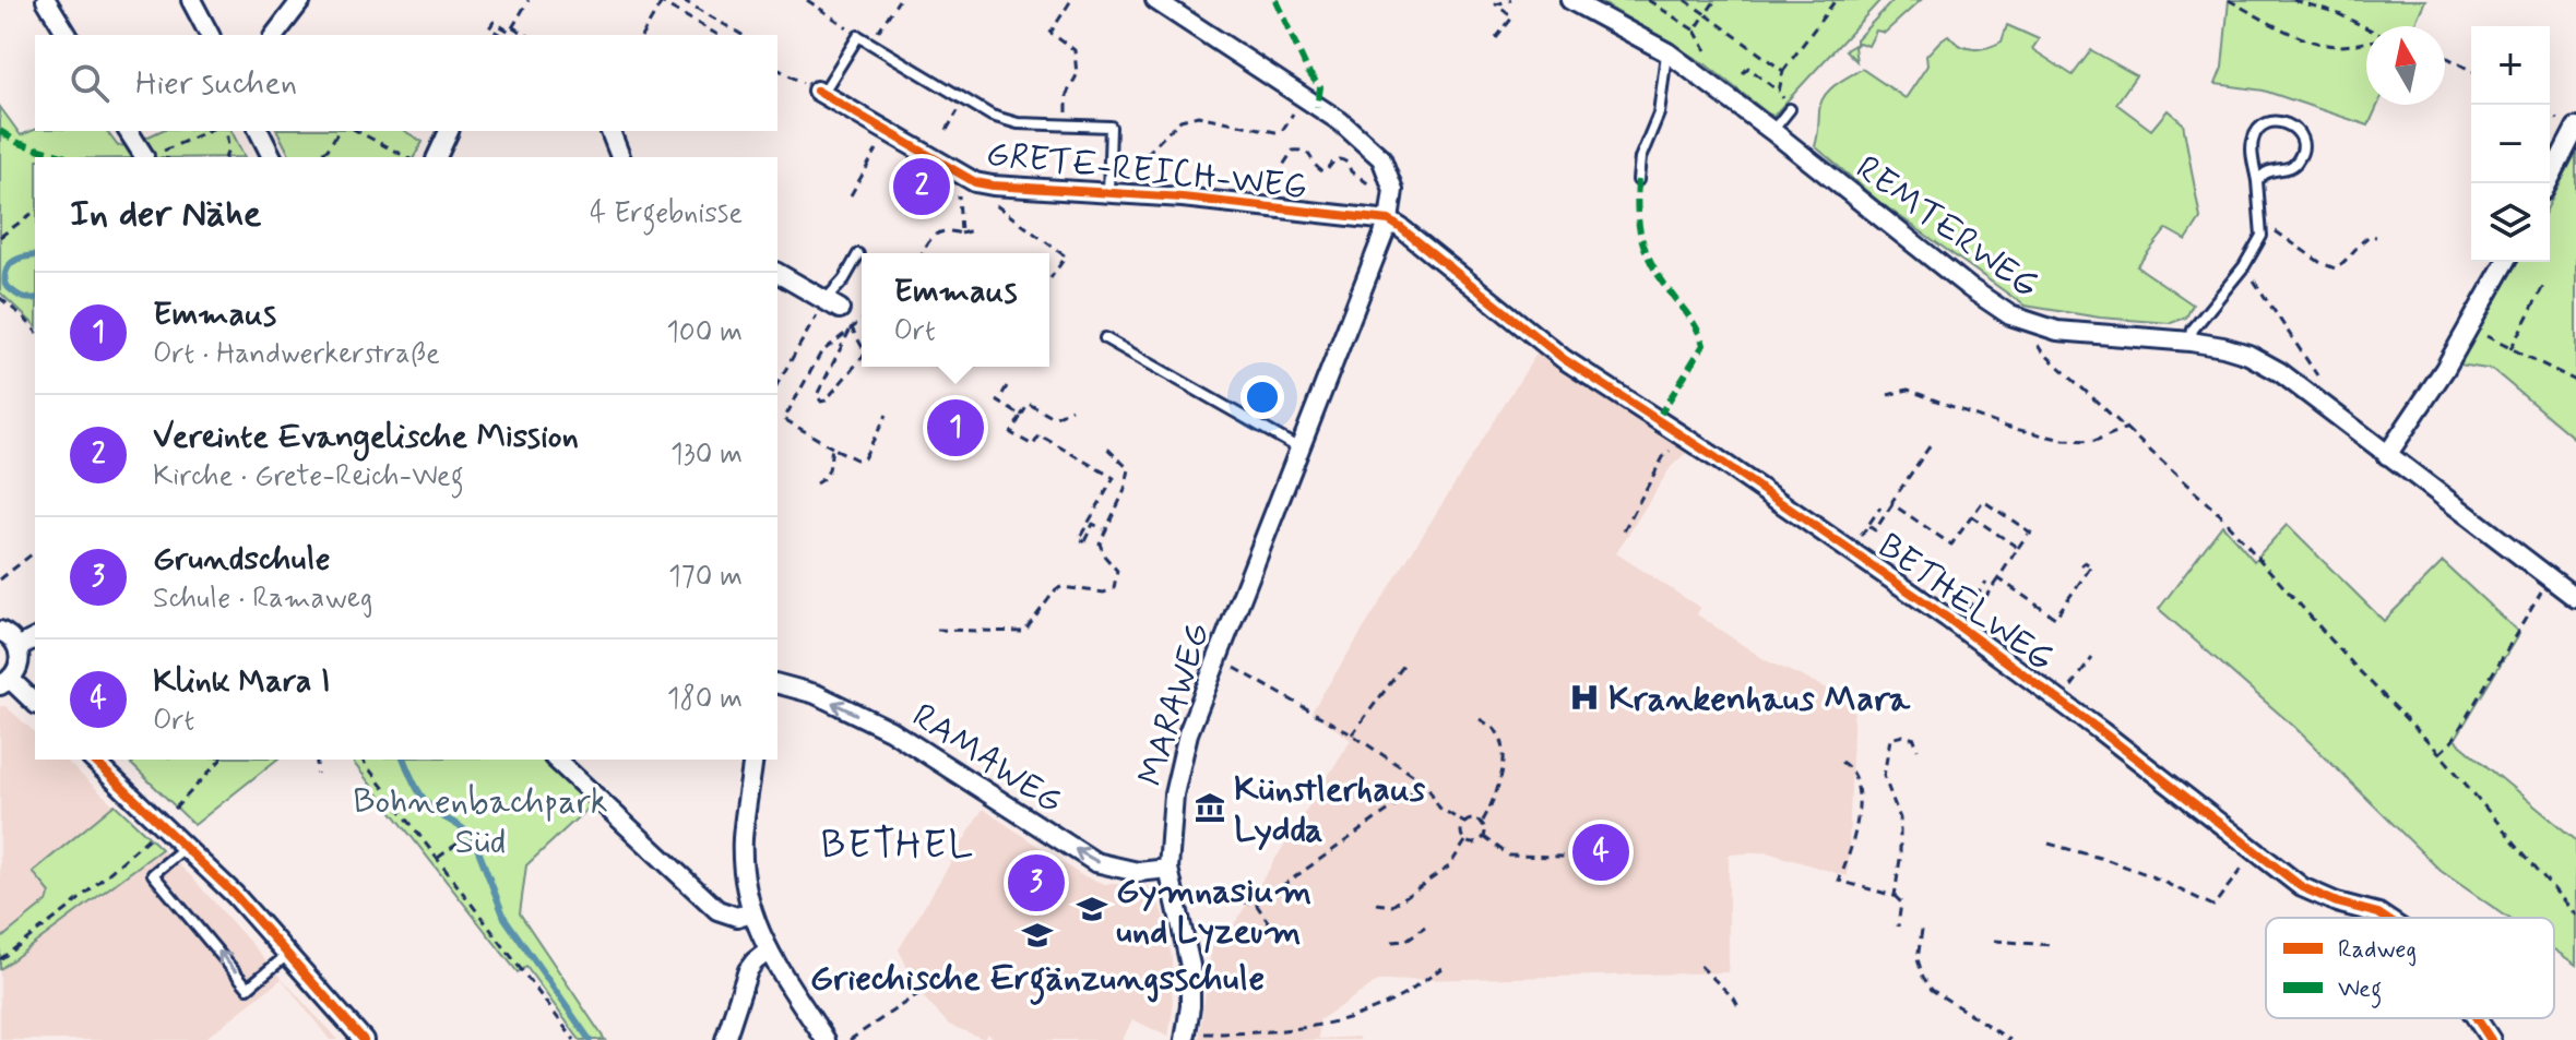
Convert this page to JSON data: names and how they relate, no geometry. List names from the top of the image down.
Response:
{
  "streets": {
    "street": [
      "GRETE-REICH-WEG",
      "REMTERWEG",
      "BETHELWEG",
      "MARAWEG",
      "RAMAWEG"
    ]
  },
  "crossings": [
    ["GRETE-REICH-WEG", "BETHELWEG"],
    ["GRETE-REICH-WEG", "MARAWEG"],
    ["BETHELWEG", "MARAWEG"],
    ["MARAWEG", "RAMAWEG"]
  ],
  "one_way": ["RAMAWEG"],
  "districts": ["BETHEL"],
  "parks": ["Bohnenbachpark Süd"],
  "places": {
    "hospital": ["Krankenhaus Mara"],
    "museum": ["Künstlerhaus Lydda"],
    "school or university": ["Gymnasium und Lyzeum", "Griechische Ergänzungsschule"]
  },
  "legend": ["Radweg", "Weg"],
  "north": "top",
  "page": {
    "map_buttons": ["+", "−"],
    "search": "Hier suchen",
    "pins": [
      "2",
      "1",
      "4",
      "3"
    ],
    "heading": ["In der Nähe", "4 Ergebnisse"],
    "popup": ["Emmaus", "Ort"],
    "list": [
      {
        "mark": "1",
        "name": "Emmaus",
        "note": "Ort · Handwerkerstraße",
        "value": "100 m"
      },
      {
        "mark": "2",
        "name": "Vereinte Evangelische Mission",
        "note": "Kirche · Grete-Reich-Weg",
        "value": "130 m"
      },
      {
        "mark": "3",
        "name": "Grundschule",
        "note": "Schule · Ramaweg",
        "value": "170 m"
      },
      {
        "mark": "4",
        "name": "Klink Mara I",
        "note": "Ort",
        "value": "180 m"
      }
    ]
  }
}
